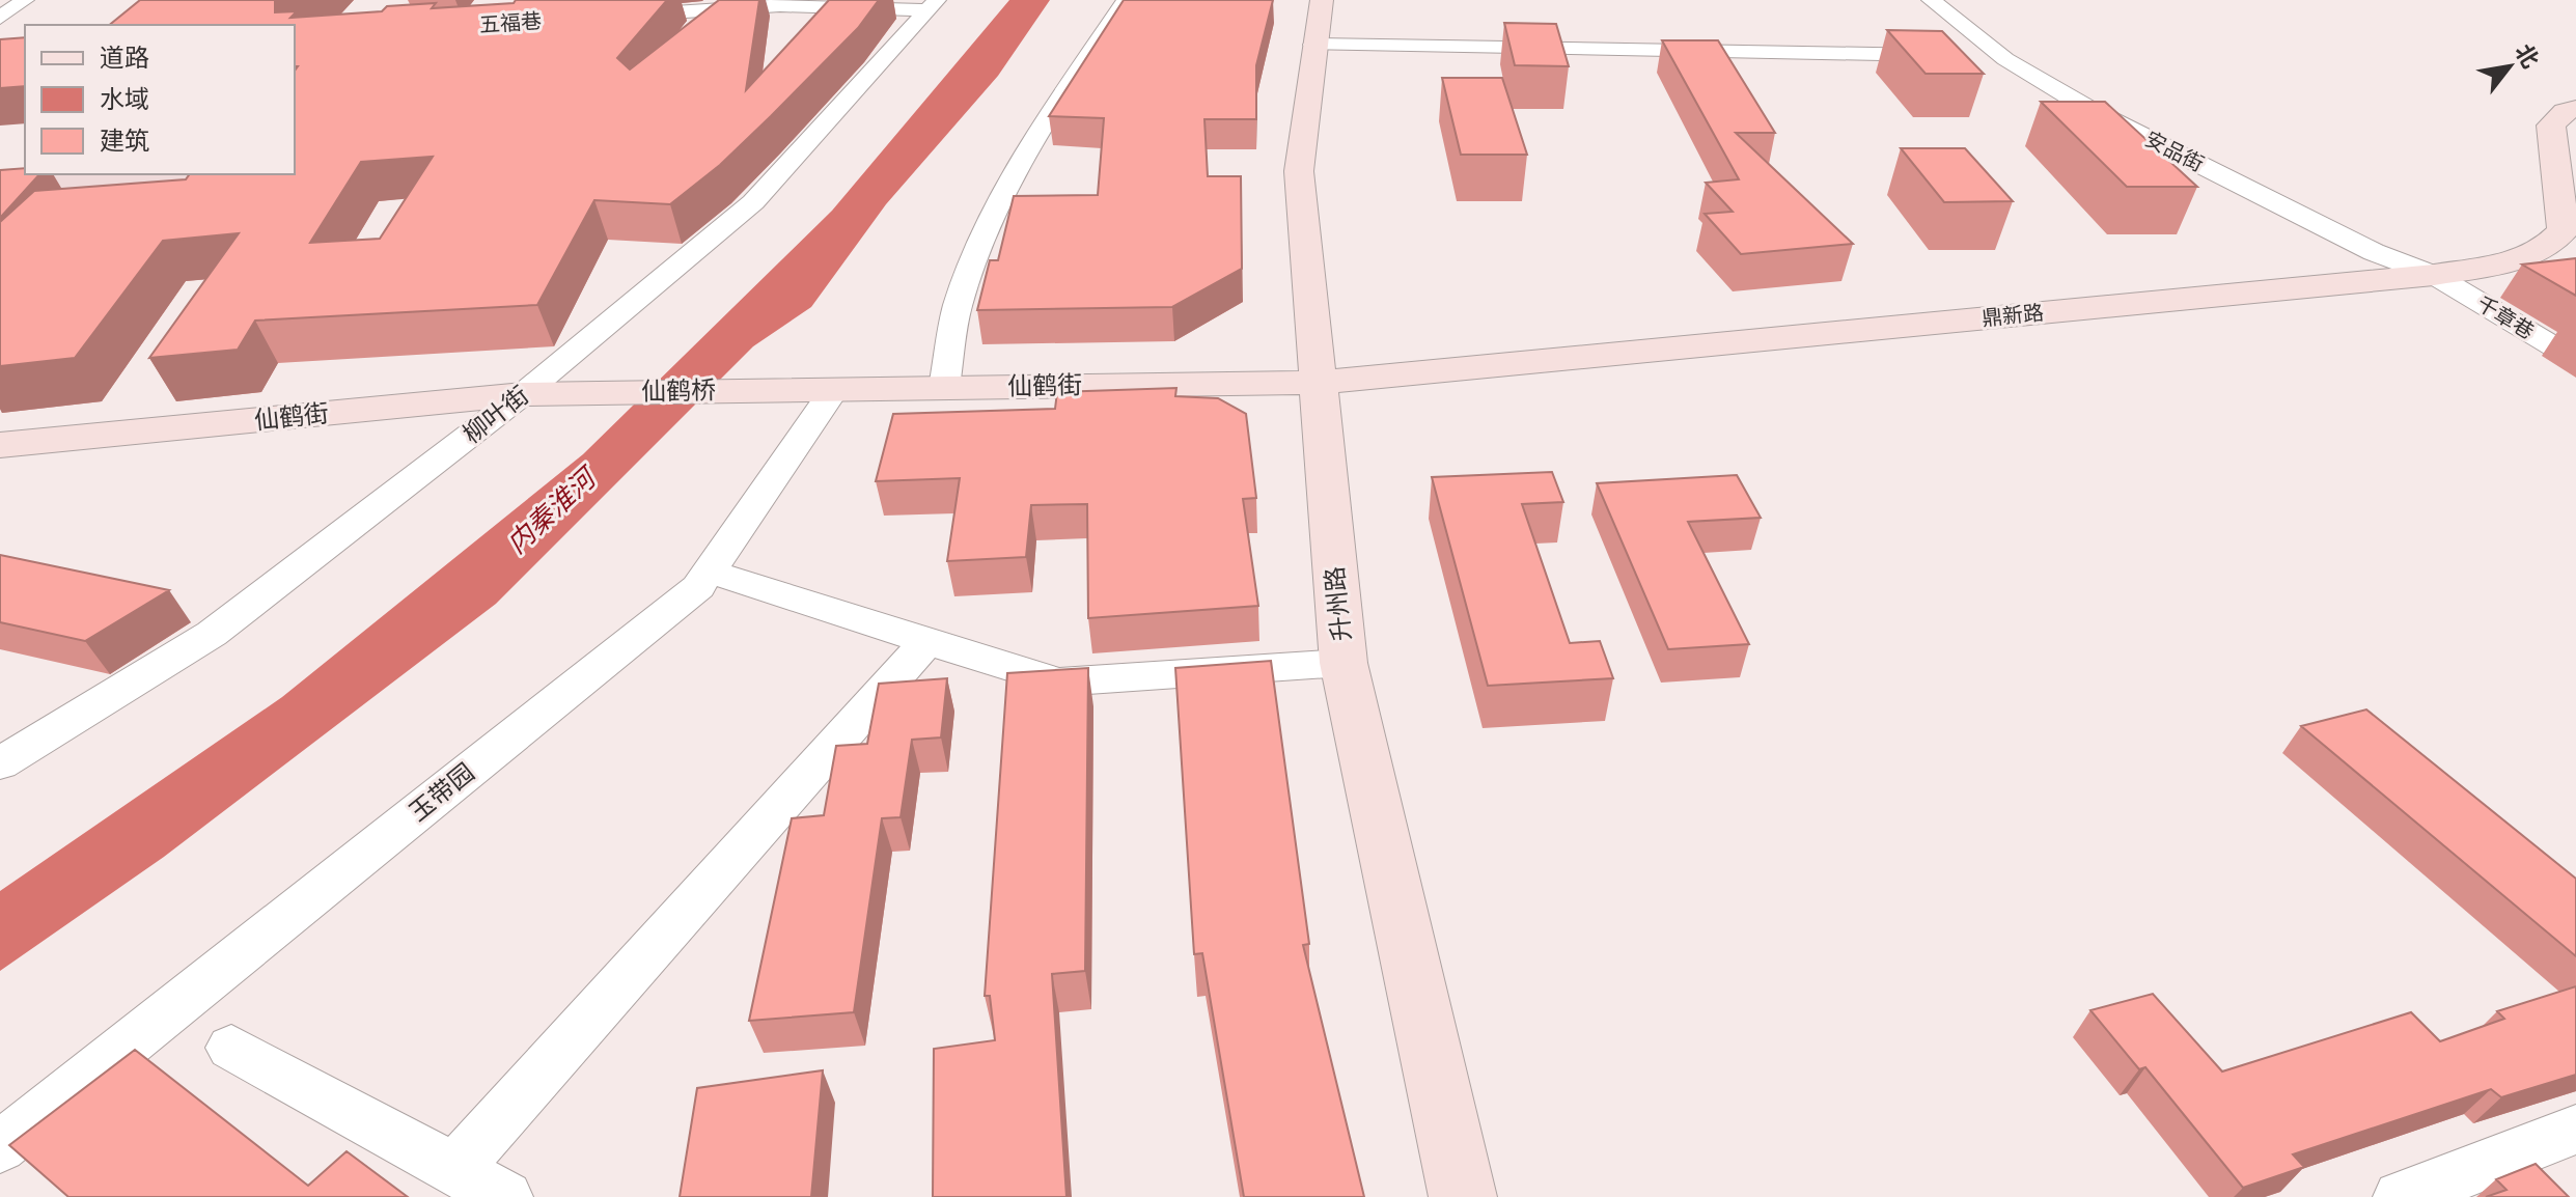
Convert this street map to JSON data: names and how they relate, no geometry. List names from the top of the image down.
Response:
{
  "streets": {
    "street": [
      "五福巷",
      "安品街",
      "鼎新路",
      "千章巷",
      "仙鹤街",
      "仙鹤桥",
      "柳叶街",
      "升州路",
      "玉带园"
    ]
  },
  "crossings": [
    ["五福巷", "柳叶街"],
    ["安品街", "鼎新路"],
    ["安品街", "千章巷"],
    ["鼎新路", "千章巷"],
    ["鼎新路", "仙鹤街"],
    ["鼎新路", "升州路"],
    ["仙鹤街", "仙鹤桥"],
    ["仙鹤街", "柳叶街"],
    ["仙鹤街", "升州路"],
    ["仙鹤街", "玉带园"]
  ],
  "water": ["内秦淮河"],
  "legend": ["道路", "水域", "建筑"],
  "north": "top right"
}
